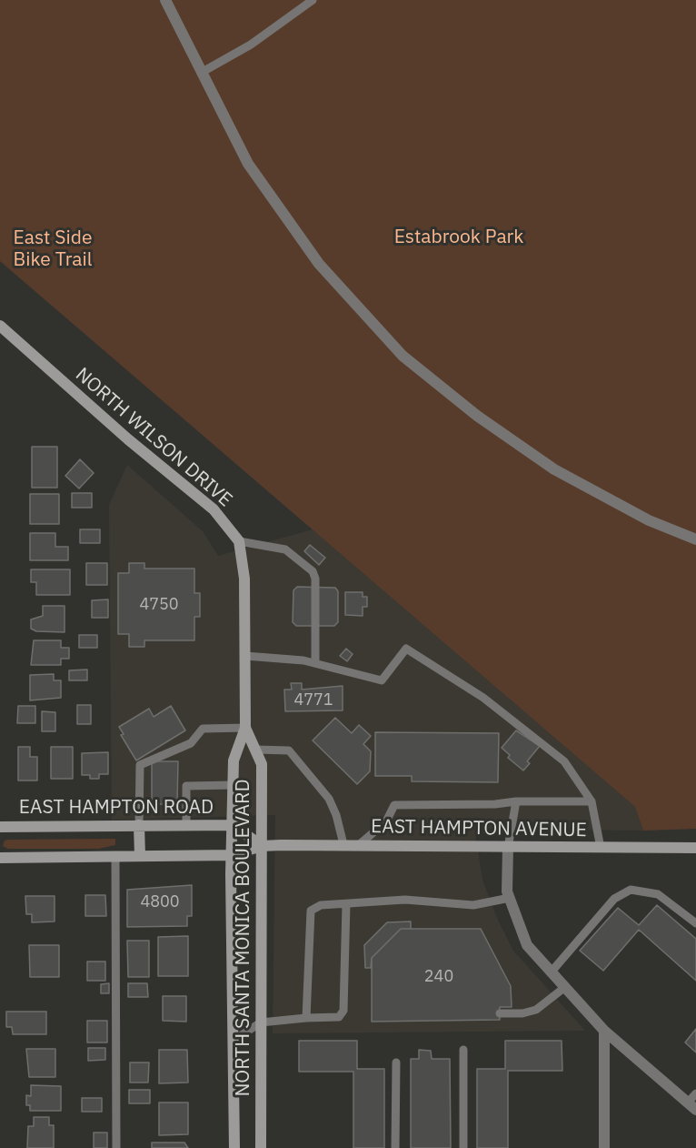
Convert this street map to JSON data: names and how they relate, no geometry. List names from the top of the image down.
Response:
{
  "streets": {
    "street": [
      "NORTH WILSON DRIVE",
      "EAST HAMPTON ROAD",
      "EAST HAMPTON AVENUE",
      "NORTH SANTA MONICA BOULEVARD"
    ]
  },
  "crossings": [
    ["EAST HAMPTON ROAD", "NORTH SANTA MONICA BOULEVARD"],
    ["EAST HAMPTON AVENUE", "NORTH SANTA MONICA BOULEVARD"]
  ],
  "parks": ["Estabrook Park", "East Side Bike Trail"],
  "house_numbers": [
    "4750",
    "4771",
    "4800",
    "240"
  ]
}
